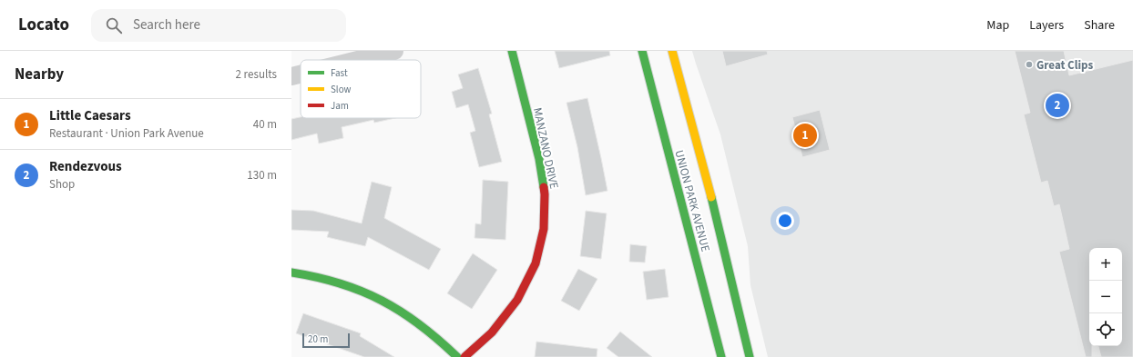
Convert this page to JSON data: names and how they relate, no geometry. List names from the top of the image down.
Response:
{
  "streets": {
    "main road": ["MANZANO DRIVE", "UNION PARK AVENUE"]
  },
  "places": ["Great Clips"],
  "legend": ["Fast", "Slow", "Jam"],
  "scale_bar": "20 m",
  "page": {
    "header": "Locato",
    "search": "Search here",
    "nav": ["Map", "Layers", "Share"],
    "heading": ["Nearby", "2 results"],
    "pins": ["2", "1"],
    "list": [
      {
        "mark": "1",
        "name": "Little Caesars",
        "note": "Restaurant · Union Park Avenue",
        "value": "40 m"
      },
      {
        "mark": "2",
        "name": "Rendezvous",
        "note": "Shop",
        "value": "130 m"
      }
    ],
    "map_buttons": ["+", "−"],
    "scale": "20 m"
  }
}
